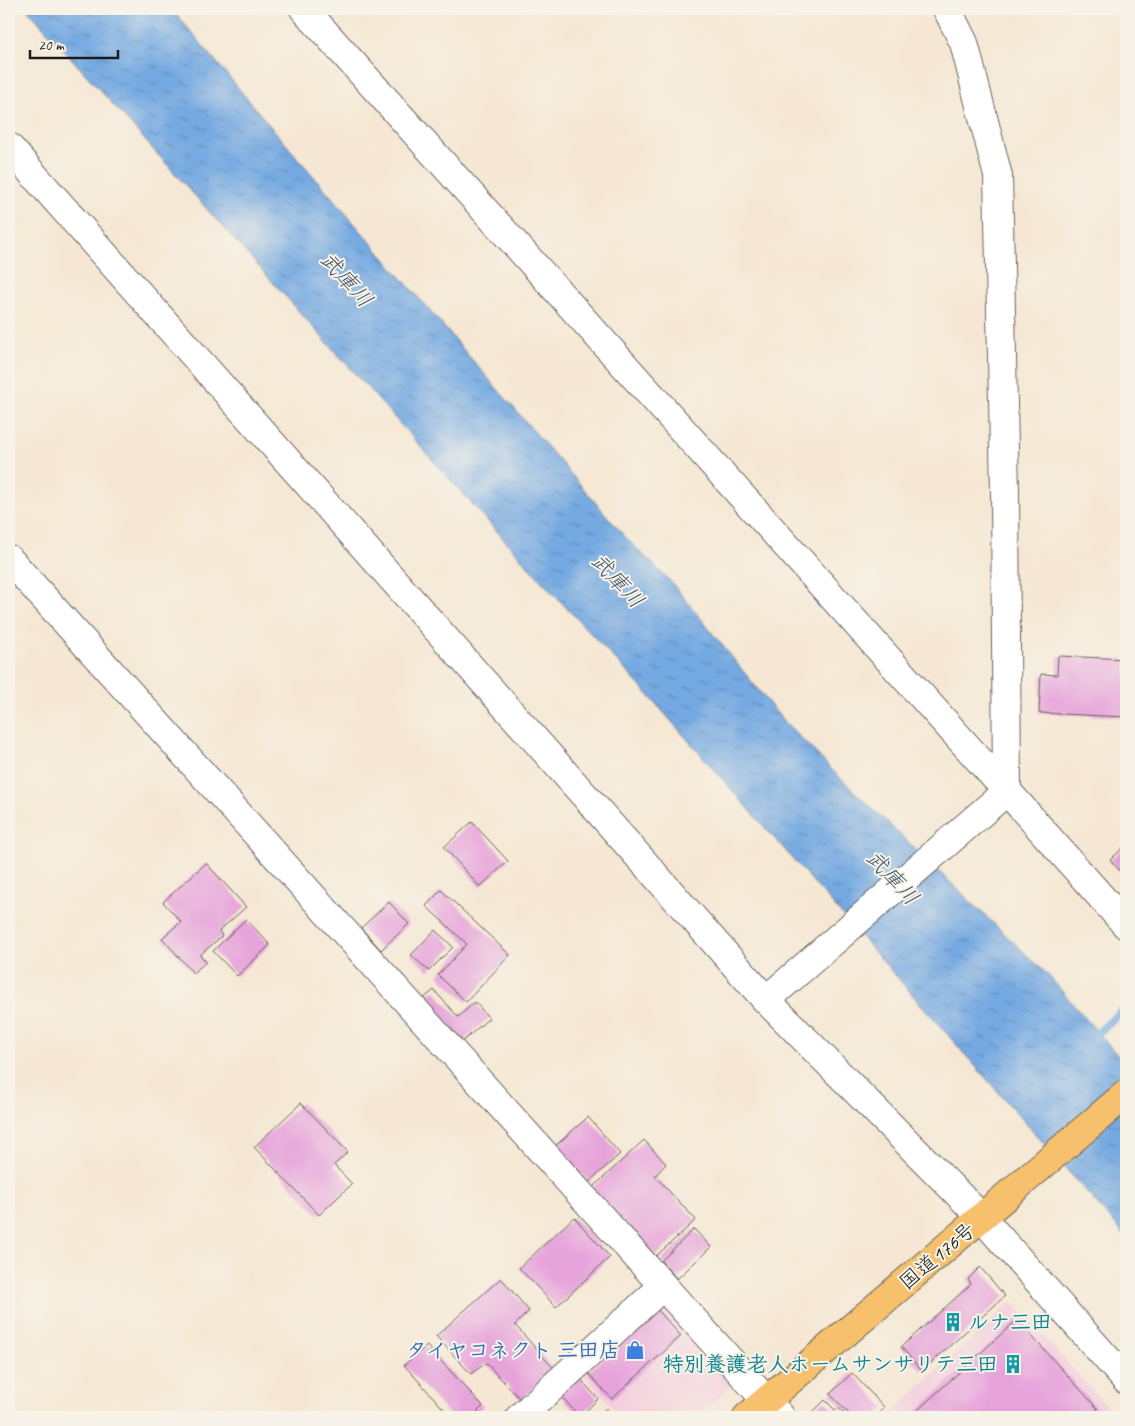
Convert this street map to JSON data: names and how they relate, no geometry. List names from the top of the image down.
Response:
{
  "streets": {
    "highway": ["国道176号"]
  },
  "water": ["武庫川"],
  "places": {
    "building": ["ルナ三田", "特別養護老人ホームサンサリテ三田"],
    "shop": ["タイヤコネクト 三田店"]
  },
  "scale_bar": "20 m"
}
